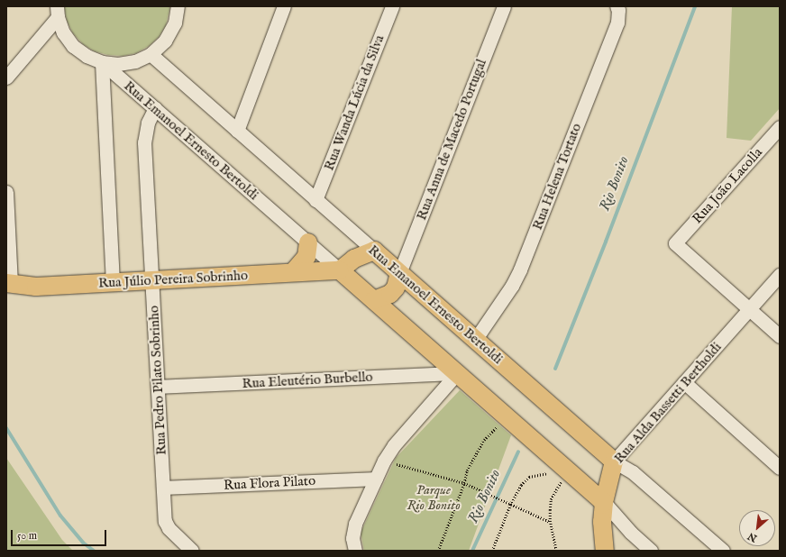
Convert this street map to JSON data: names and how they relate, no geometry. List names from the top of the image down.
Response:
{
  "streets": {
    "main road": ["Rua Emanoel Ernesto Bertoldi", "Rua Júlio Pereira Sobrinho", "Rua Alda Bassetti Bertholdi"],
    "street": [
      "Rua Wanda Lúcia da Silva",
      "Rua Anna de Macedo Portugal",
      "Rua Helena Tortato",
      "Rua João Lacolla",
      "Rua Pedro Pilato Sobrinho",
      "Rua Eleutério Burbello",
      "Rua Flora Pilato"
    ]
  },
  "crossings": [
    ["Rua Wanda Lúcia da Silva", "Rua Emanoel Ernesto Bertoldi"],
    ["Rua Anna de Macedo Portugal", "Rua Emanoel Ernesto Bertoldi"],
    ["Rua Emanoel Ernesto Bertoldi", "Rua Helena Tortato"],
    ["Rua Emanoel Ernesto Bertoldi", "Rua Júlio Pereira Sobrinho"],
    ["Rua Emanoel Ernesto Bertoldi", "Rua Pedro Pilato Sobrinho"],
    ["Rua Emanoel Ernesto Bertoldi", "Rua Eleutério Burbello"],
    ["Rua Emanoel Ernesto Bertoldi", "Rua Alda Bassetti Bertholdi"],
    ["Rua João Lacolla", "Rua Alda Bassetti Bertholdi"],
    ["Rua Júlio Pereira Sobrinho", "Rua Pedro Pilato Sobrinho"],
    ["Rua Pedro Pilato Sobrinho", "Rua Eleutério Burbello"],
    ["Rua Pedro Pilato Sobrinho", "Rua Flora Pilato"]
  ],
  "water": ["Rio Bonito"],
  "parks": ["Parque Rio Bonito"],
  "scale_bar": "50 m",
  "north": "bottom left"
}
